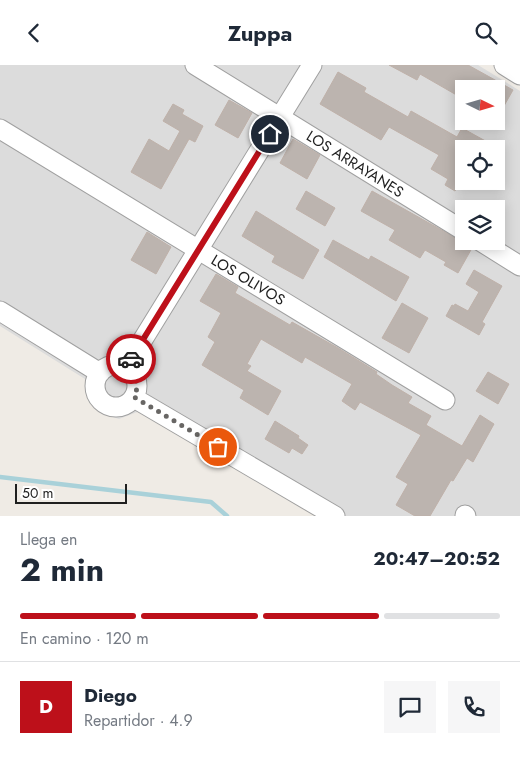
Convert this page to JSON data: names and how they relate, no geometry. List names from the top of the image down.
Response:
{
  "streets": {
    "street": ["LOS ARRAYANES", "LOS OLIVOS"]
  },
  "scale_bar": "50 m",
  "north": "right",
  "page": {
    "header": "Zuppa",
    "scale": "50 m",
    "heading": ["2 min", "Llega en", "20:47–20:52"],
    "panel": ["Diego", "Repartidor · 4.9"],
    "bar": "En camino · 120 m",
    "round": "D"
  }
}
